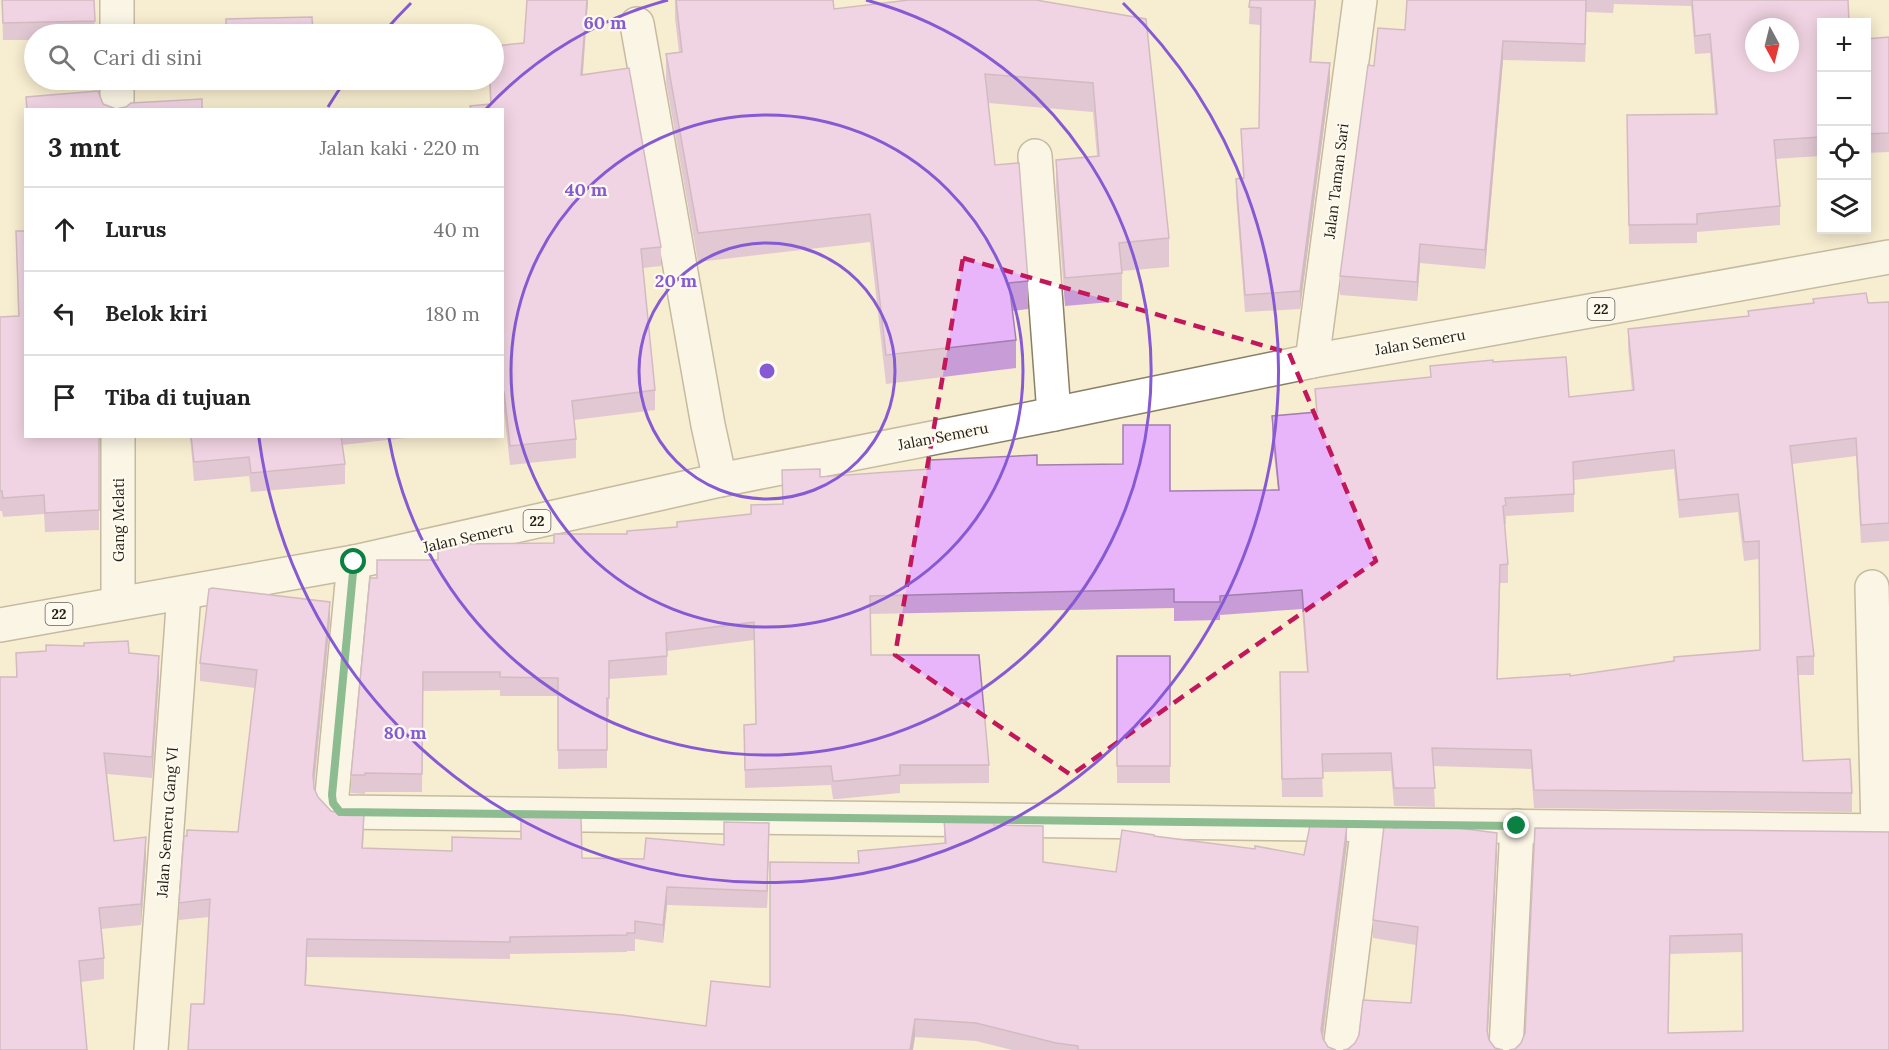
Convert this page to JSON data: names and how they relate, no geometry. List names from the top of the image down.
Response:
{
  "streets": {
    "main road": [
      "Jalan Taman Sari",
      "22",
      "Jalan Semeru",
      "Gang Melati",
      "Jalan Semeru Gang VI"
    ]
  },
  "crossings": [
    ["Jalan Taman Sari", "Jalan Semeru"],
    ["Jalan Semeru", "Gang Melati"],
    ["Jalan Semeru", "Jalan Semeru Gang VI"]
  ],
  "north": "bottom",
  "page": {
    "map_buttons": ["+", "−"],
    "search": "Cari di sini",
    "heading": ["3 mnt", "Jalan kaki · 220 m"],
    "list": [
      ["Lurus", "40 m"],
      ["Belok kiri", "180 m"],
      "Tiba di tujuan"
    ]
  },
  "rings": [
    "60 m",
    "40 m",
    "20 m",
    "80 m"
  ]
}
